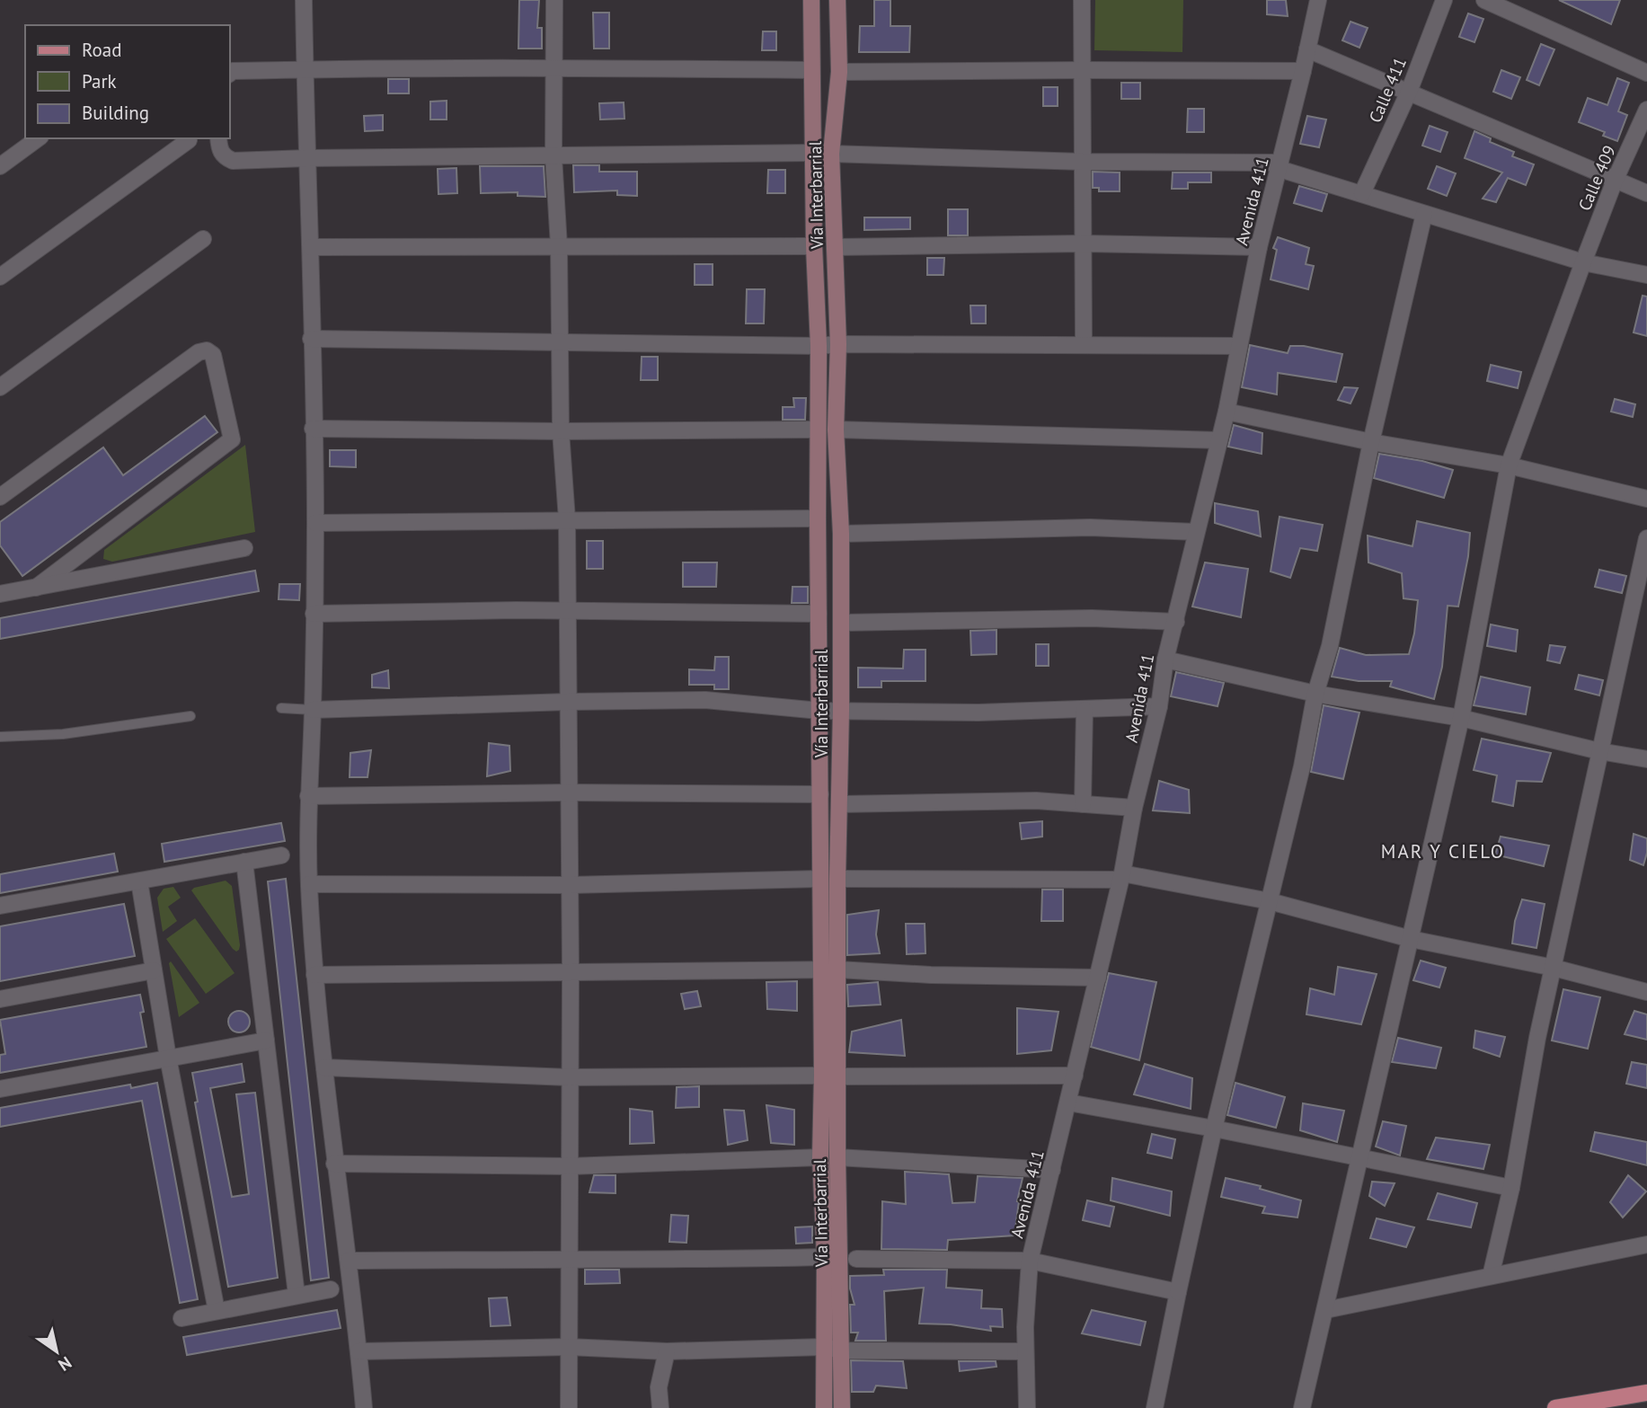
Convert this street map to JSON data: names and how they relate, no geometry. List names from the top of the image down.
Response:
{
  "streets": {
    "main road": ["Vía Interbarrial"],
    "street": ["Calle 411", "Calle 409", "Avenida 411"]
  },
  "districts": ["MAR Y CIELO"],
  "legend": ["Road", "Park", "Building"],
  "north": "bottom right"
}
